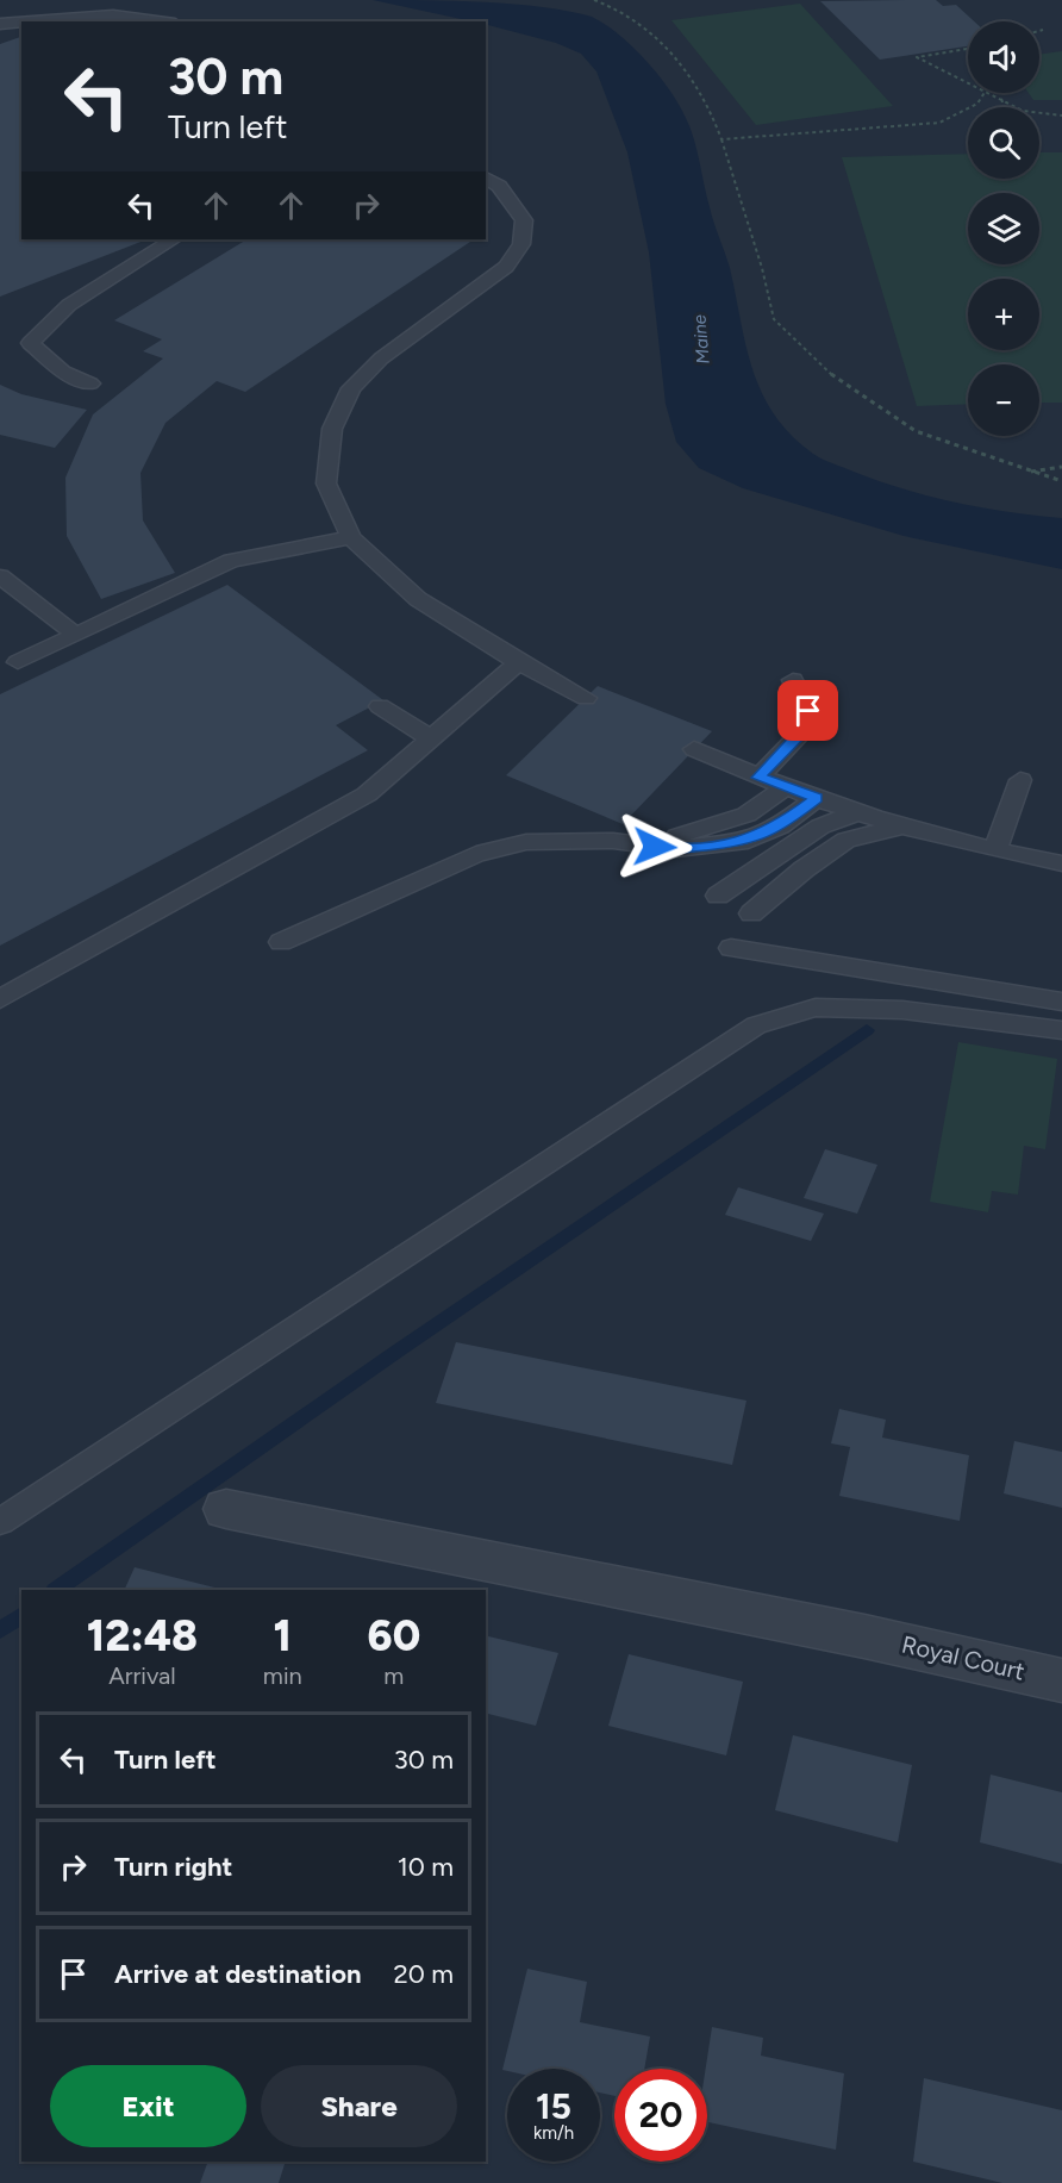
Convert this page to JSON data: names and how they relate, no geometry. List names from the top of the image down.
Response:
{
  "streets": {
    "street": ["Royal Court"]
  },
  "water": ["Maine"],
  "page": {
    "map_buttons": ["+", "−"],
    "turn": ["30 m", "Turn left"],
    "eta": [
      "12:48",
      "Arrival",
      "1",
      "min",
      "60",
      "m"
    ],
    "list": [
      {
        "name": "Turn left",
        "value": "30 m"
      },
      {
        "name": "Turn right",
        "value": "10 m"
      },
      {
        "name": "Arrive at destination",
        "value": "20 m"
      }
    ],
    "buttons": ["Exit", "Share"],
    "speed": "15 km/h",
    "limit": "20"
  }
}
